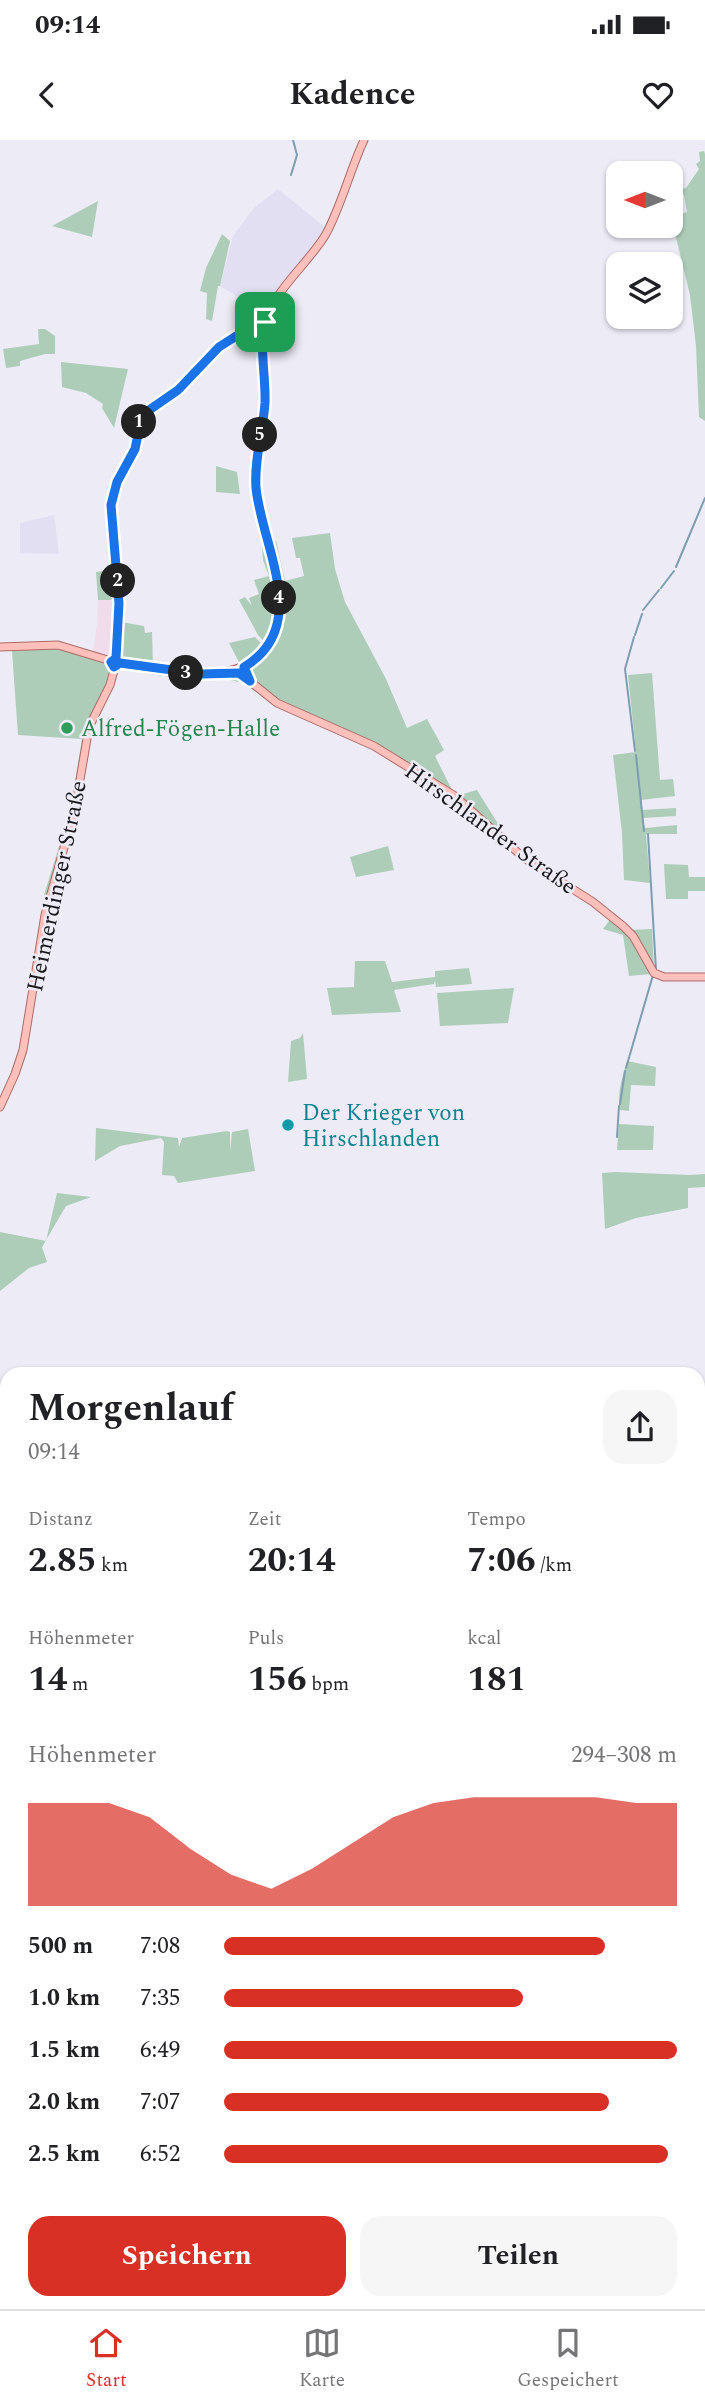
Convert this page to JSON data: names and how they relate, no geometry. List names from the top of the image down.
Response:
{
  "streets": {
    "main road": ["Hirschlander Straße", "Heimerdinger Straße"]
  },
  "places": ["Alfred-Fögen-Halle", "Der Krieger von Hirschlanden"],
  "north": "left",
  "page": {
    "status": "09:14",
    "header": "Kadence",
    "pins": [
      "1",
      "5",
      "2",
      "4",
      "3"
    ],
    "heading": ["Morgenlauf", "09:14"],
    "stats": [
      ["Distanz", "2.85 km"],
      ["Zeit", "20:14"],
      ["Tempo", "7:06 /km"],
      ["Höhenmeter", "14 m"],
      ["Puls", "156 bpm"],
      ["kcal", "181"]
    ],
    "chart": ["Höhenmeter", "294–308 m"],
    "list": [
      {
        "name": "500 m",
        "note": "7:08"
      },
      {
        "name": "1.0 km",
        "note": "7:35"
      },
      {
        "name": "1.5 km",
        "note": "6:49"
      },
      {
        "name": "2.0 km",
        "note": "7:07"
      },
      {
        "name": "2.5 km",
        "note": "6:52"
      }
    ],
    "buttons": ["Speichern", "Teilen"],
    "tabs": ["Start", "Karte", "Gespeichert"]
  }
}
